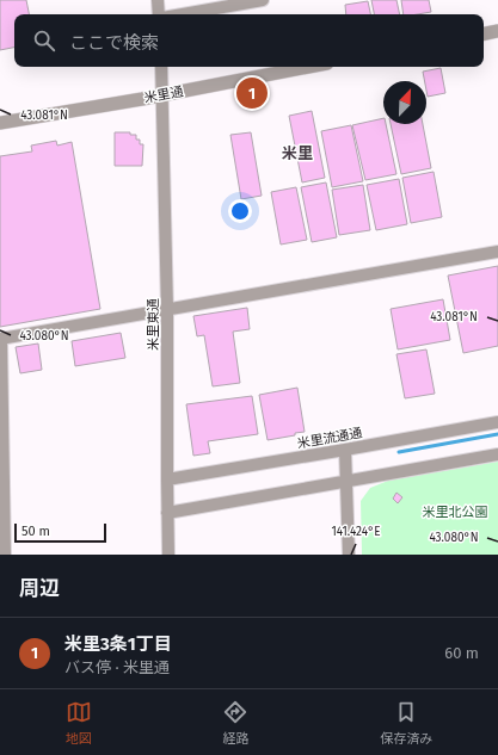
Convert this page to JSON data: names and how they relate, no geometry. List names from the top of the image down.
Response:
{
  "streets": {
    "street": ["米里通", "米里東通", "米里流通通"]
  },
  "crossings": [
    ["米里通", "米里東通"],
    ["米里東通", "米里流通通"]
  ],
  "districts": ["米里"],
  "parks": ["米里北公園"],
  "scale_bar": "50 m",
  "north": "top right",
  "page": {
    "search": "ここで検索",
    "pins": "1",
    "scale": "50 m",
    "heading": "周辺",
    "list": [
      {
        "mark": "1",
        "name": "米里3条1丁目",
        "note": "バス停 · 米里通",
        "value": "60 m"
      }
    ],
    "nav": ["地図", "経路", "保存済み"]
  },
  "coordinates": ["43.081°N", "43.080°N", "141.424°E"]
}
